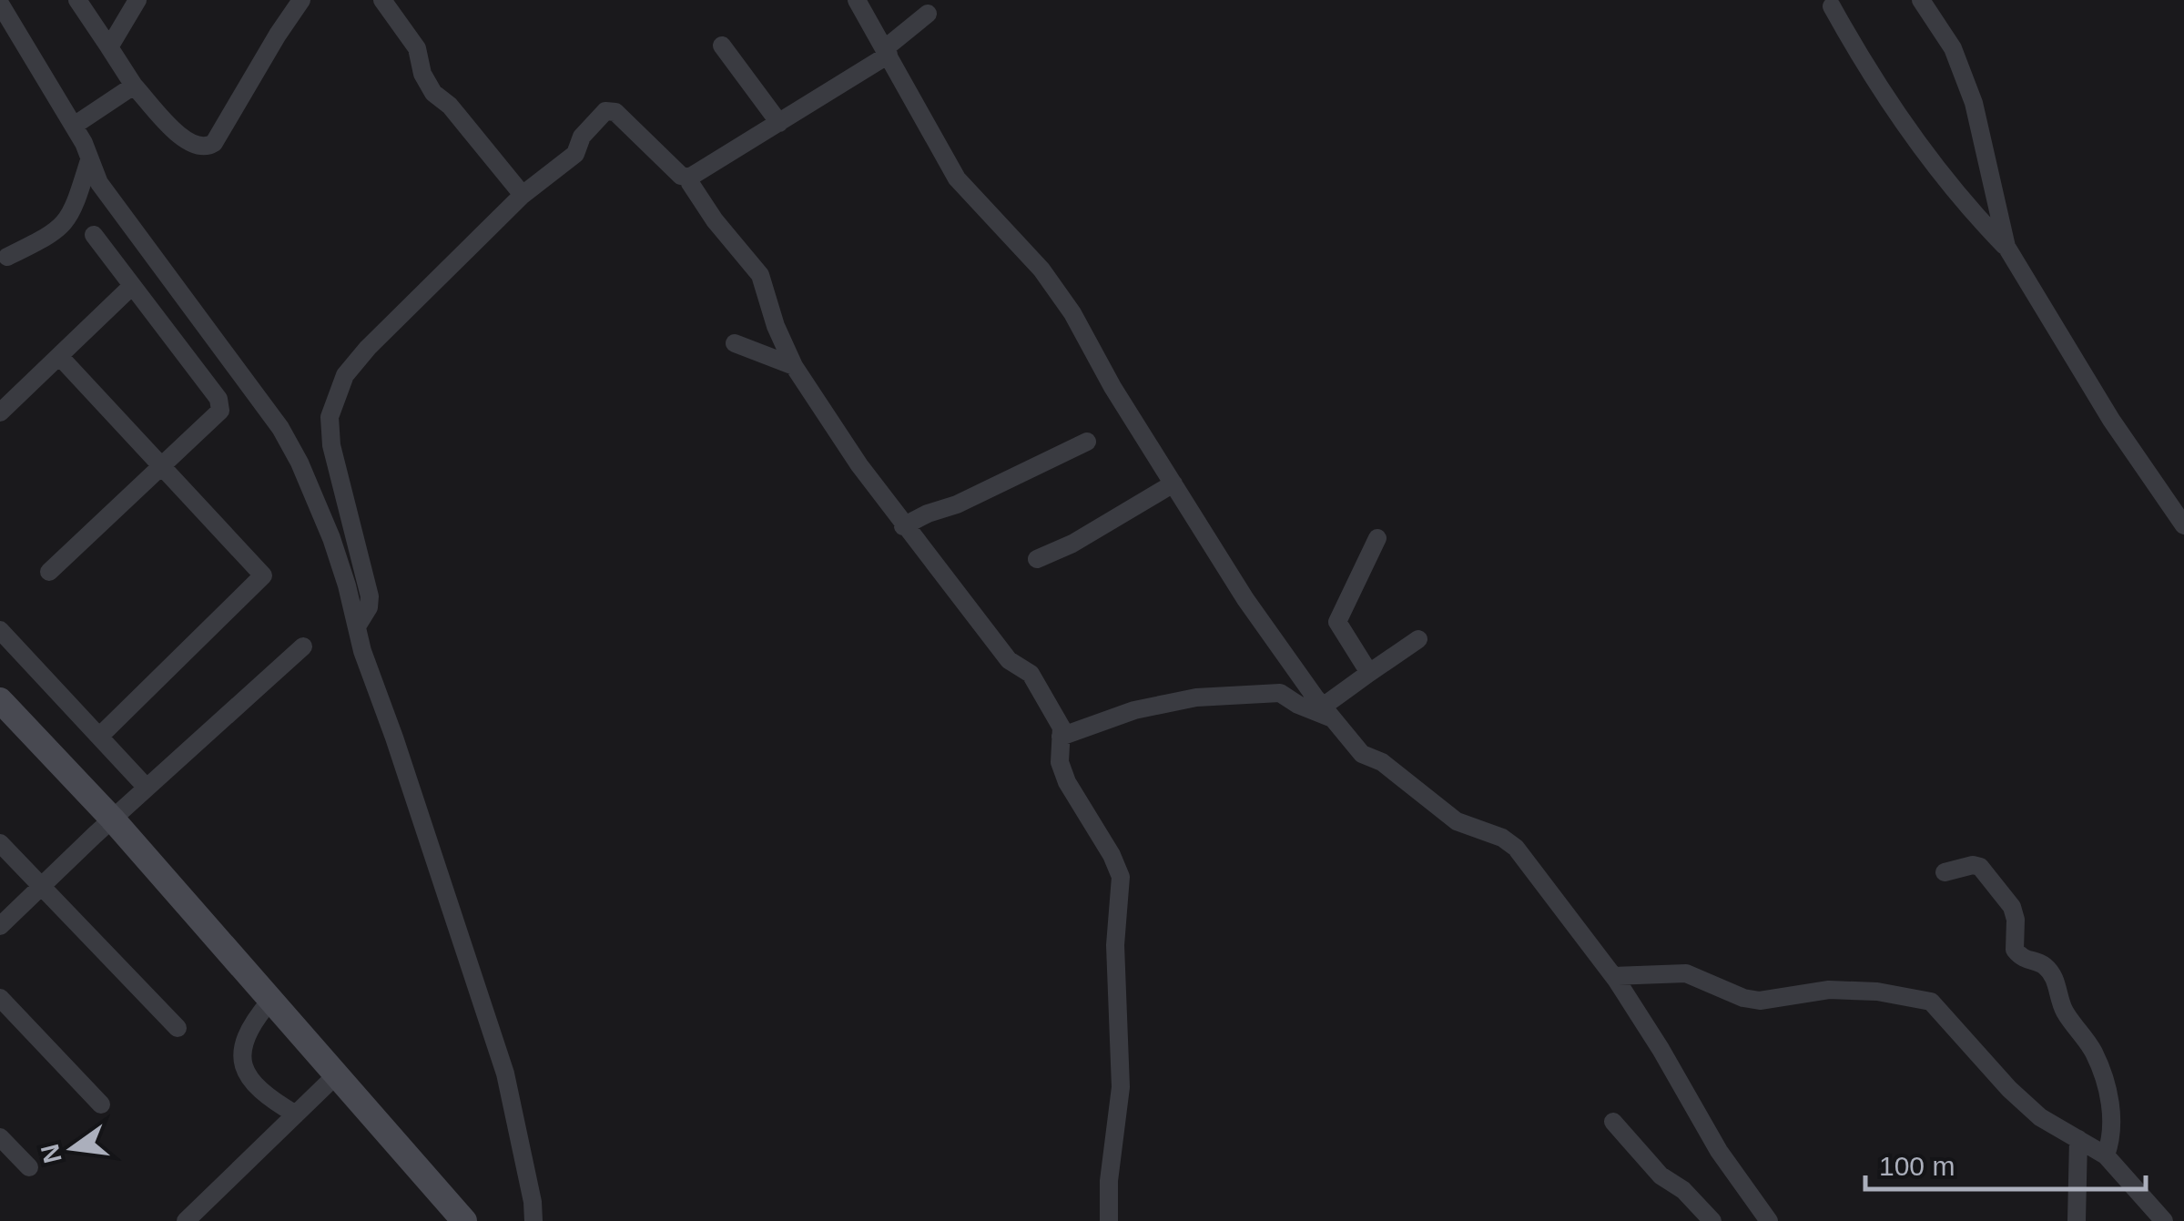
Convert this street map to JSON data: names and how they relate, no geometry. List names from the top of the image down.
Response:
{
  "scale_bar": "100 m",
  "north": "left"
}
